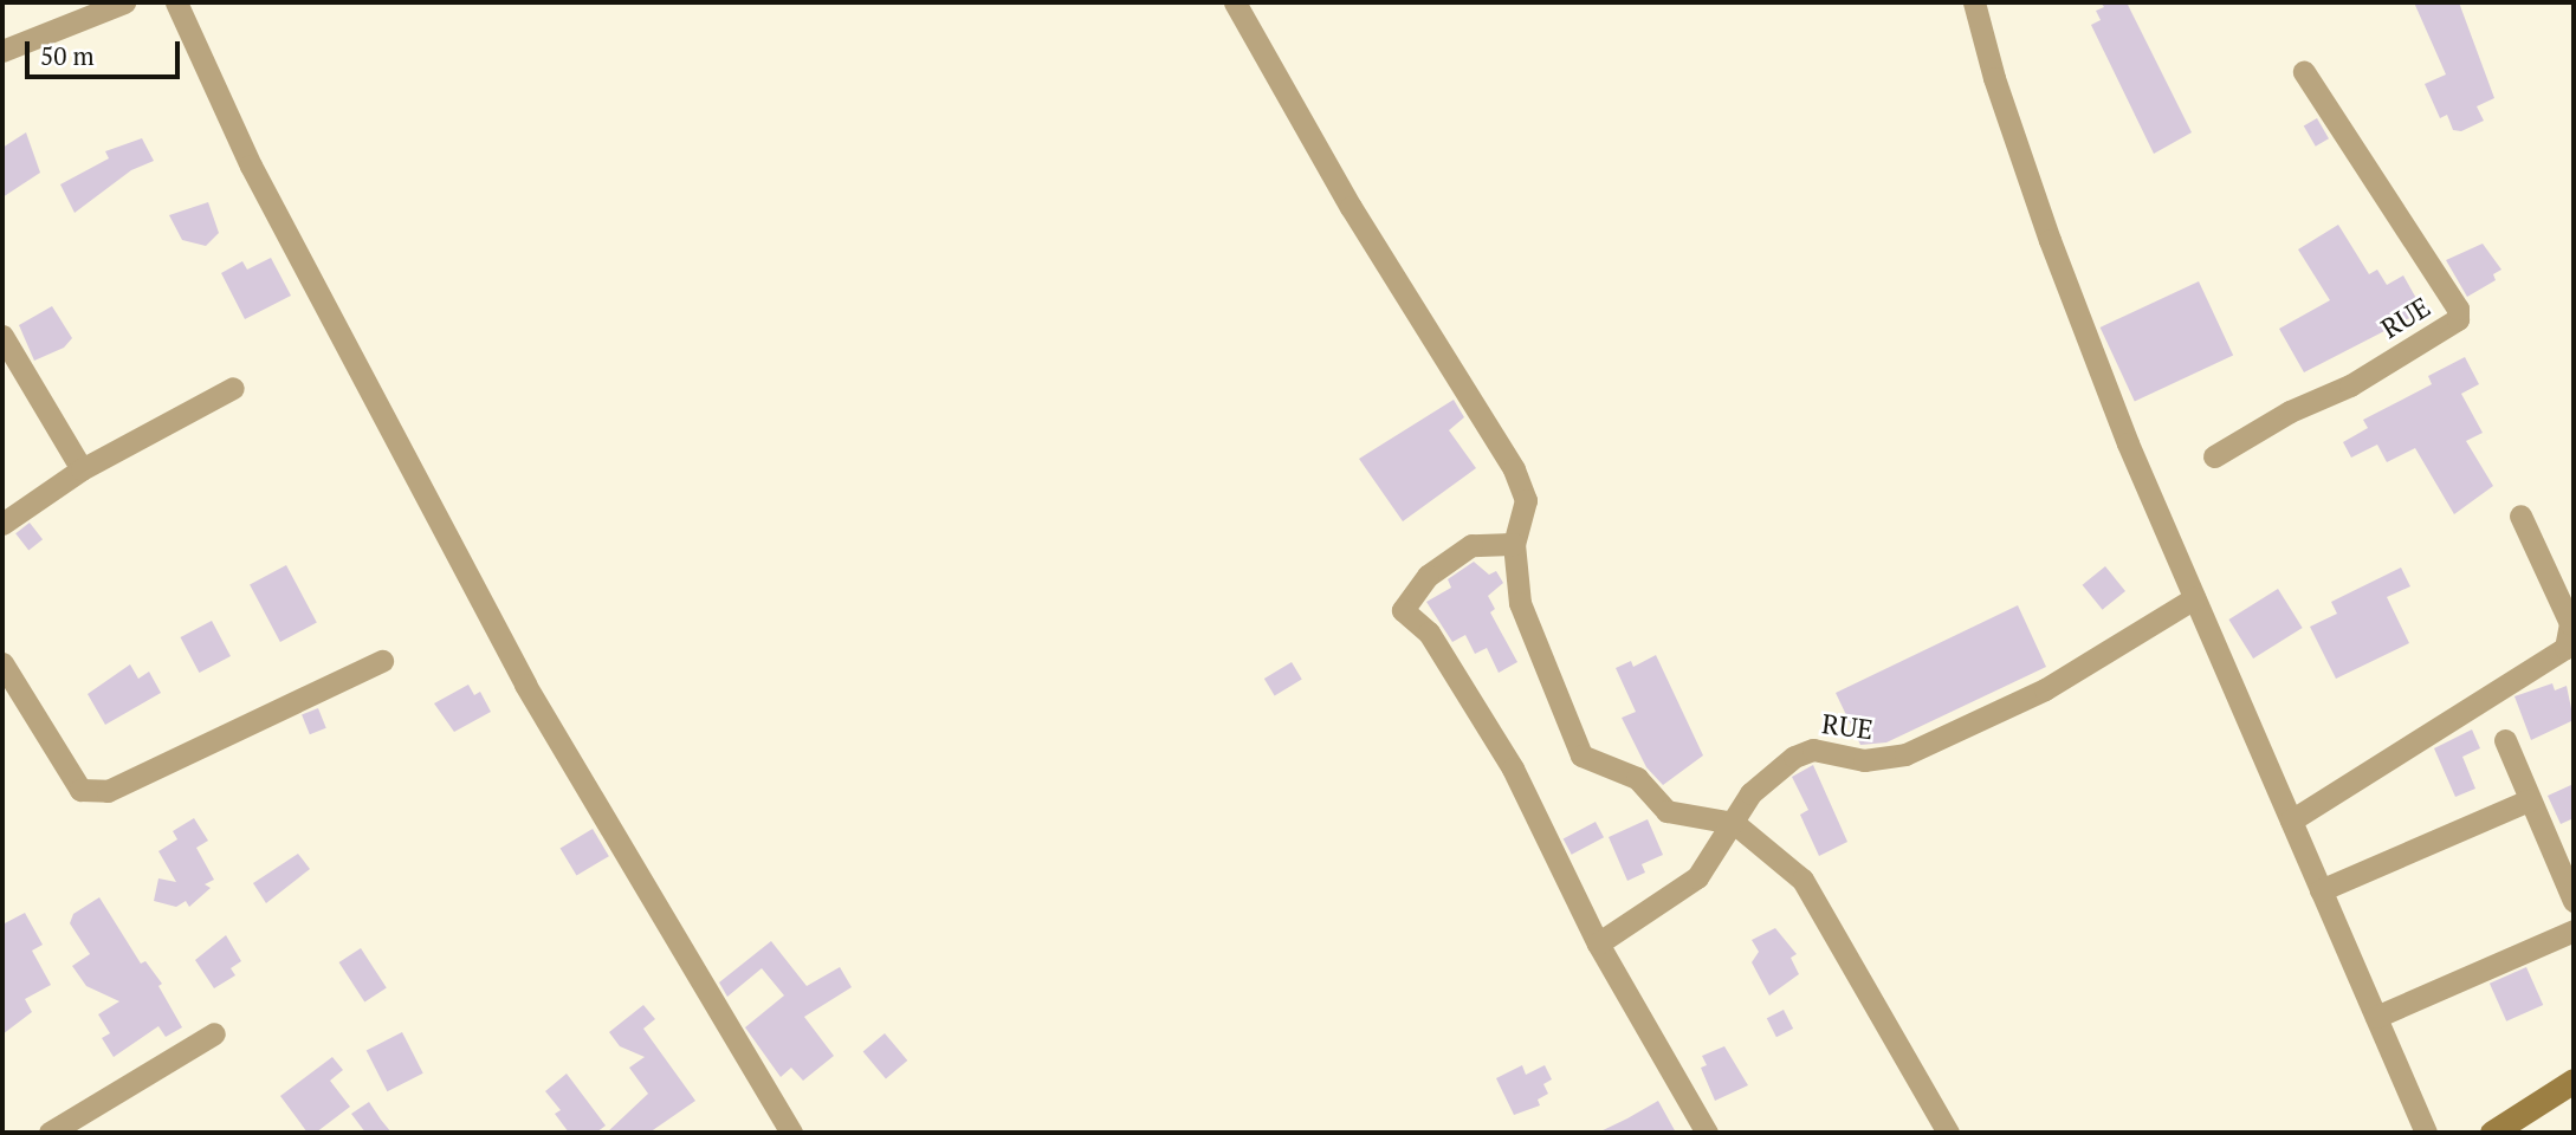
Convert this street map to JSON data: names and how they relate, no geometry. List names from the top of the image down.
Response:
{
  "streets": {
    "street": ["RUE"]
  },
  "scale_bar": "50 m"
}
